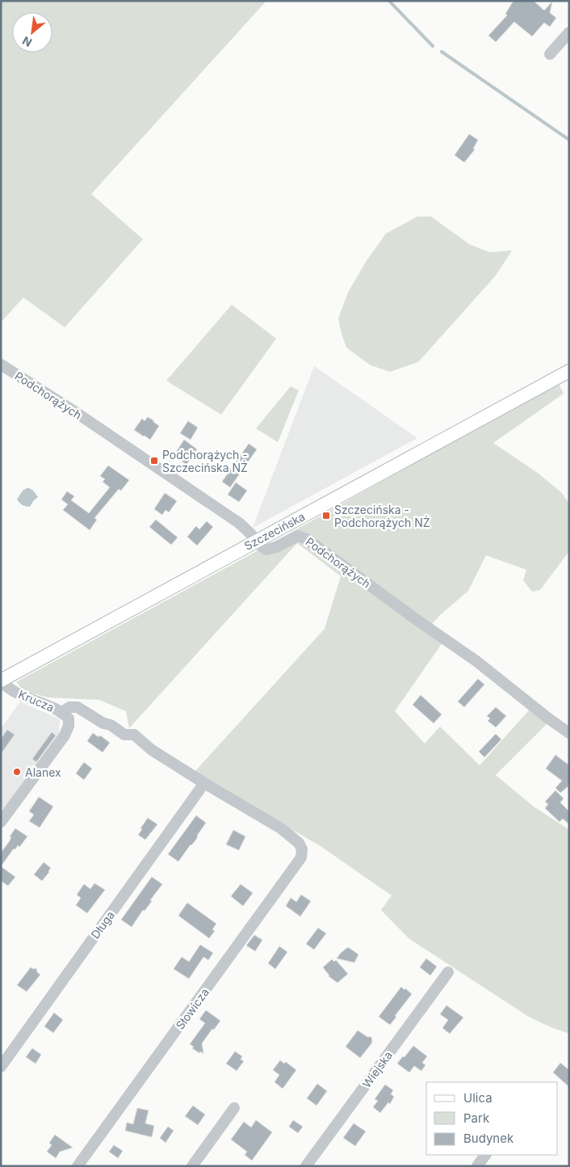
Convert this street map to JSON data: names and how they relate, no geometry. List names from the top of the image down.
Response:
{
  "streets": {
    "main road": ["Szczecińska"],
    "street": [
      "Podchorążych",
      "Krucza",
      "Długa",
      "Słowicza",
      "Wiejska"
    ]
  },
  "crossings": [
    ["Podchorążych", "Szczecińska"],
    ["Szczecińska", "Krucza"],
    ["Długa", "Słowicza"]
  ],
  "places": {
    "transit": ["Podchorążych - Szczecińska NŻ", "Szczecińska - Podchorążych NŻ"],
    "other": ["Alanex"]
  },
  "legend": ["Ulica", "Park", "Budynek"],
  "north": "bottom left"
}
